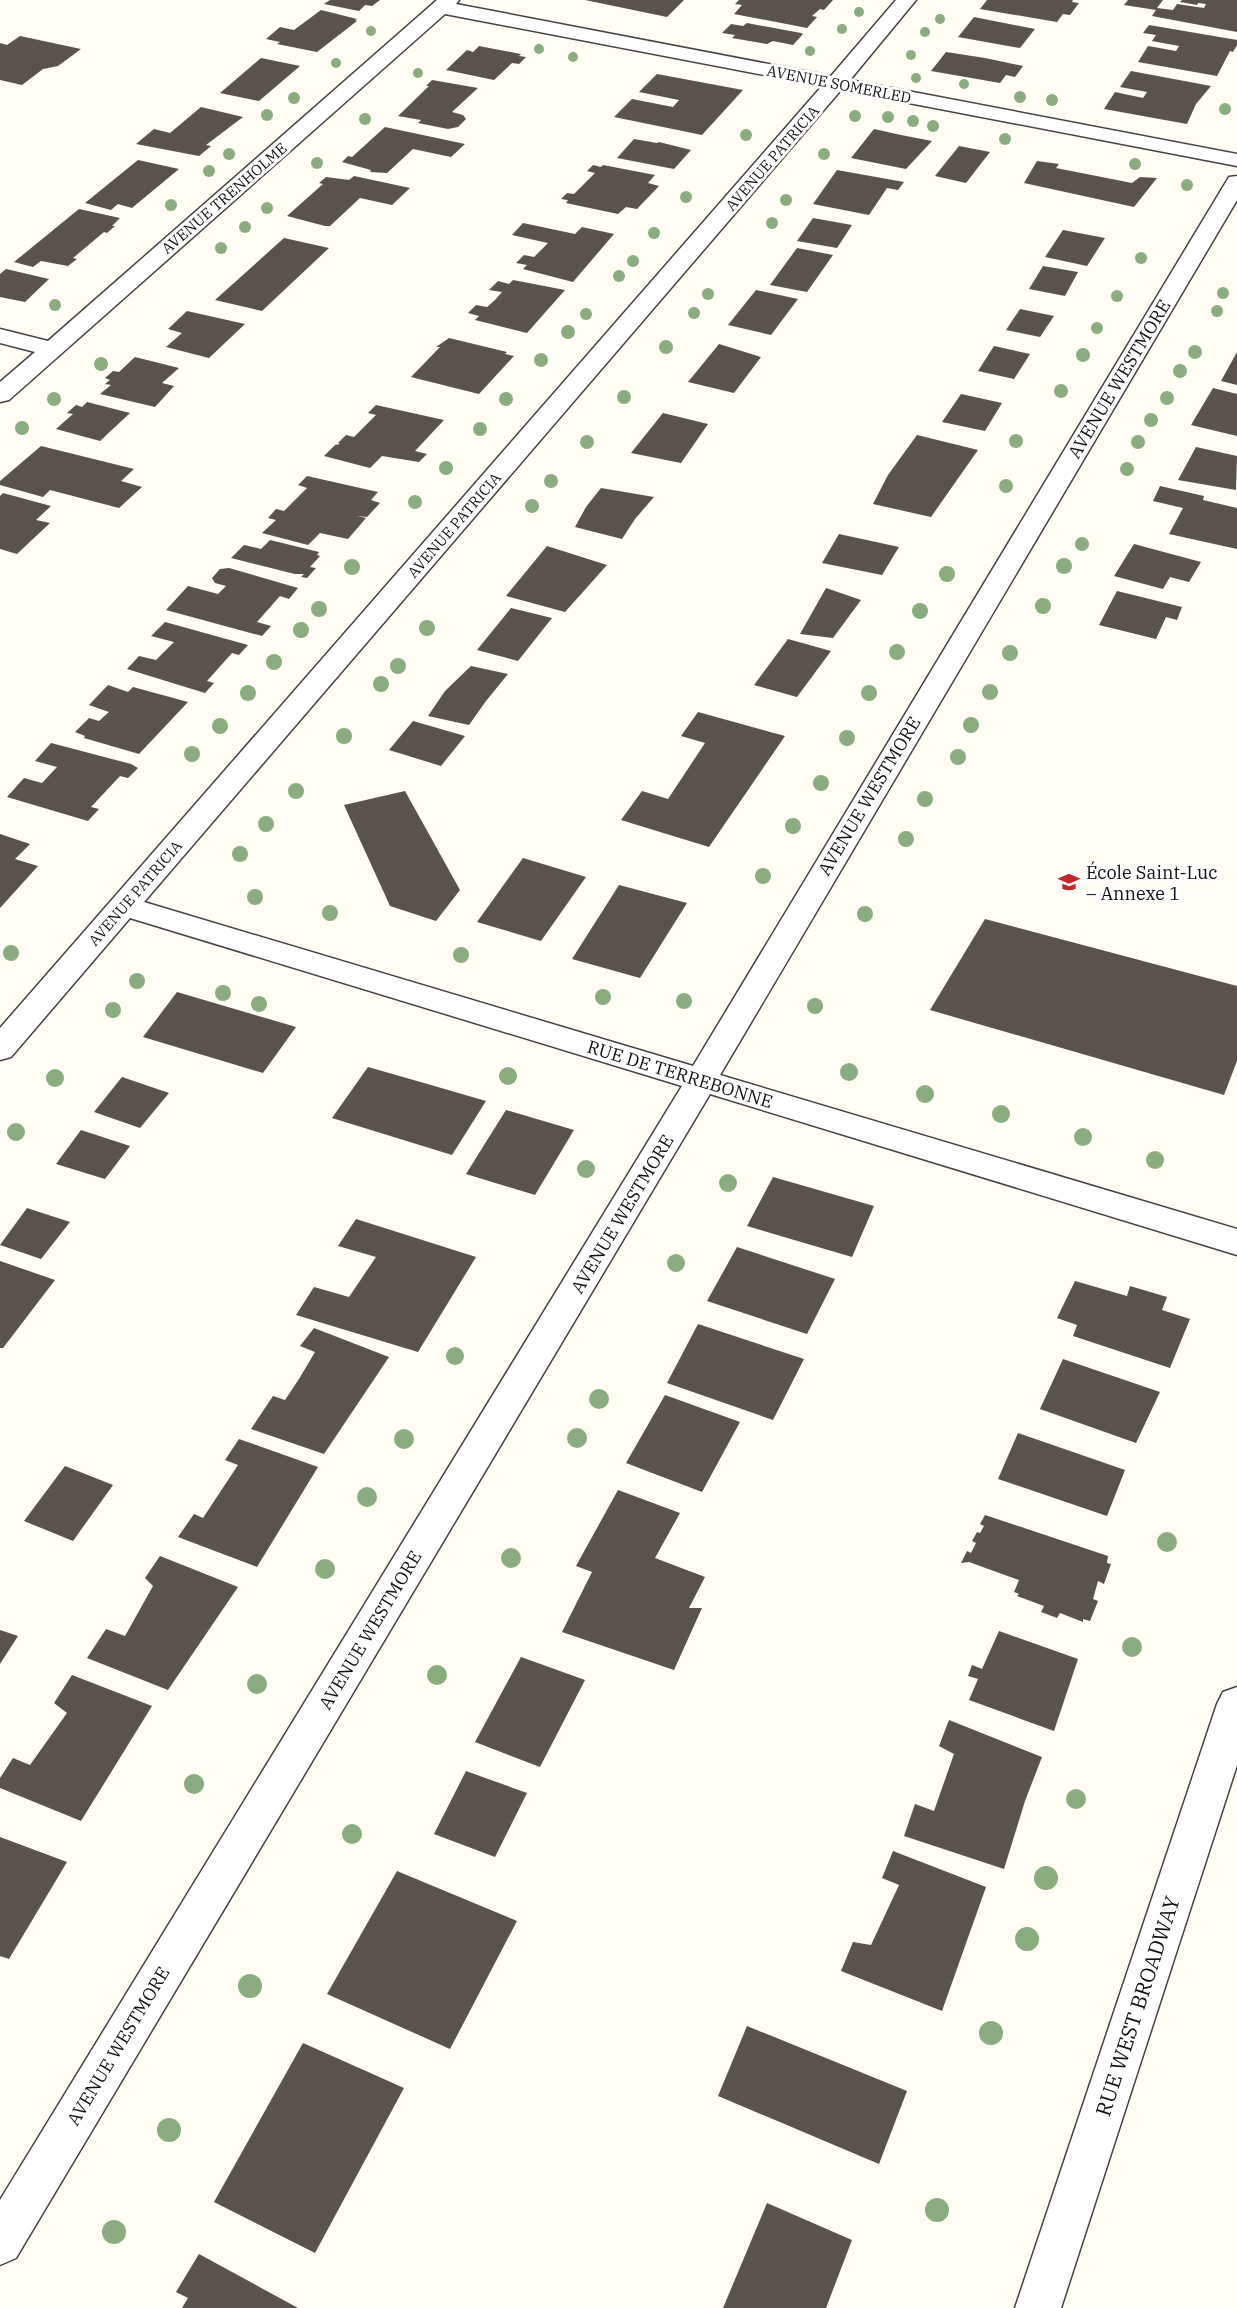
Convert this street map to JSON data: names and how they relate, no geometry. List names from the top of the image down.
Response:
{
  "streets": {
    "street": [
      "AVENUE SOMERLED",
      "AVENUE PATRICIA",
      "AVENUE TRENHOLME",
      "AVENUE WESTMORE",
      "RUE DE TERREBONNE",
      "RUE WEST BROADWAY"
    ]
  },
  "crossings": [
    ["AVENUE SOMERLED", "AVENUE PATRICIA"],
    ["AVENUE SOMERLED", "AVENUE TRENHOLME"],
    ["AVENUE PATRICIA", "RUE DE TERREBONNE"],
    ["AVENUE WESTMORE", "RUE DE TERREBONNE"]
  ],
  "places": {
    "school or university": ["École Saint-Luc – Annexe 1"]
  }
}
